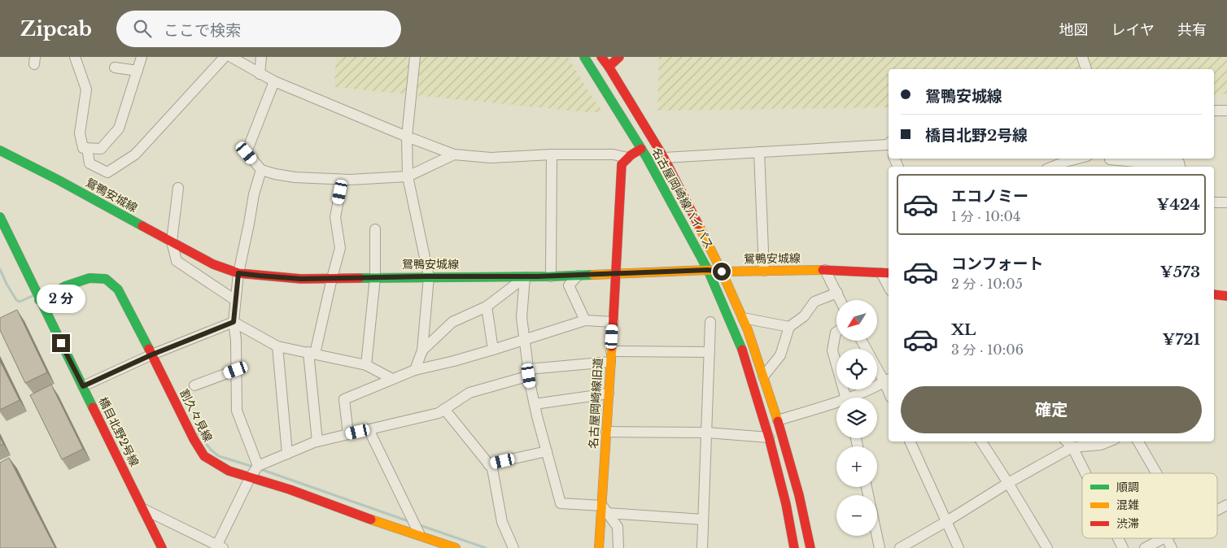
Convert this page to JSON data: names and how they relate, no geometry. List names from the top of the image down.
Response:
{
  "streets": {
    "main road": [
      "鴛鴨安城線",
      "名古屋岡崎線バイパス",
      "名古屋岡崎線旧道",
      "割久々見線",
      "橋目北野2号線"
    ]
  },
  "crossings": [
    ["鴛鴨安城線", "名古屋岡崎線バイパス"],
    ["鴛鴨安城線", "名古屋岡崎線旧道"],
    ["割久々見線", "橋目北野2号線"]
  ],
  "legend": ["順調", "混雑", "渋滞"],
  "north": "bottom left",
  "page": {
    "header": "Zipcab",
    "search": "ここで検索",
    "nav": ["地図", "レイヤ", "共有"],
    "banner": ["鴛鴨安城線", "橋目北野2号線"],
    "list": [
      {
        "name": "エコノミー",
        "note": "1 分 · 10:04",
        "value": "¥424"
      },
      {
        "name": "コンフォート",
        "note": "2 分 · 10:05",
        "value": "¥573"
      },
      {
        "name": "XL",
        "note": "3 分 · 10:06",
        "value": "¥721"
      }
    ],
    "bubble": "2 分",
    "map_buttons": ["+", "−"],
    "buttons": "確定"
  }
}
